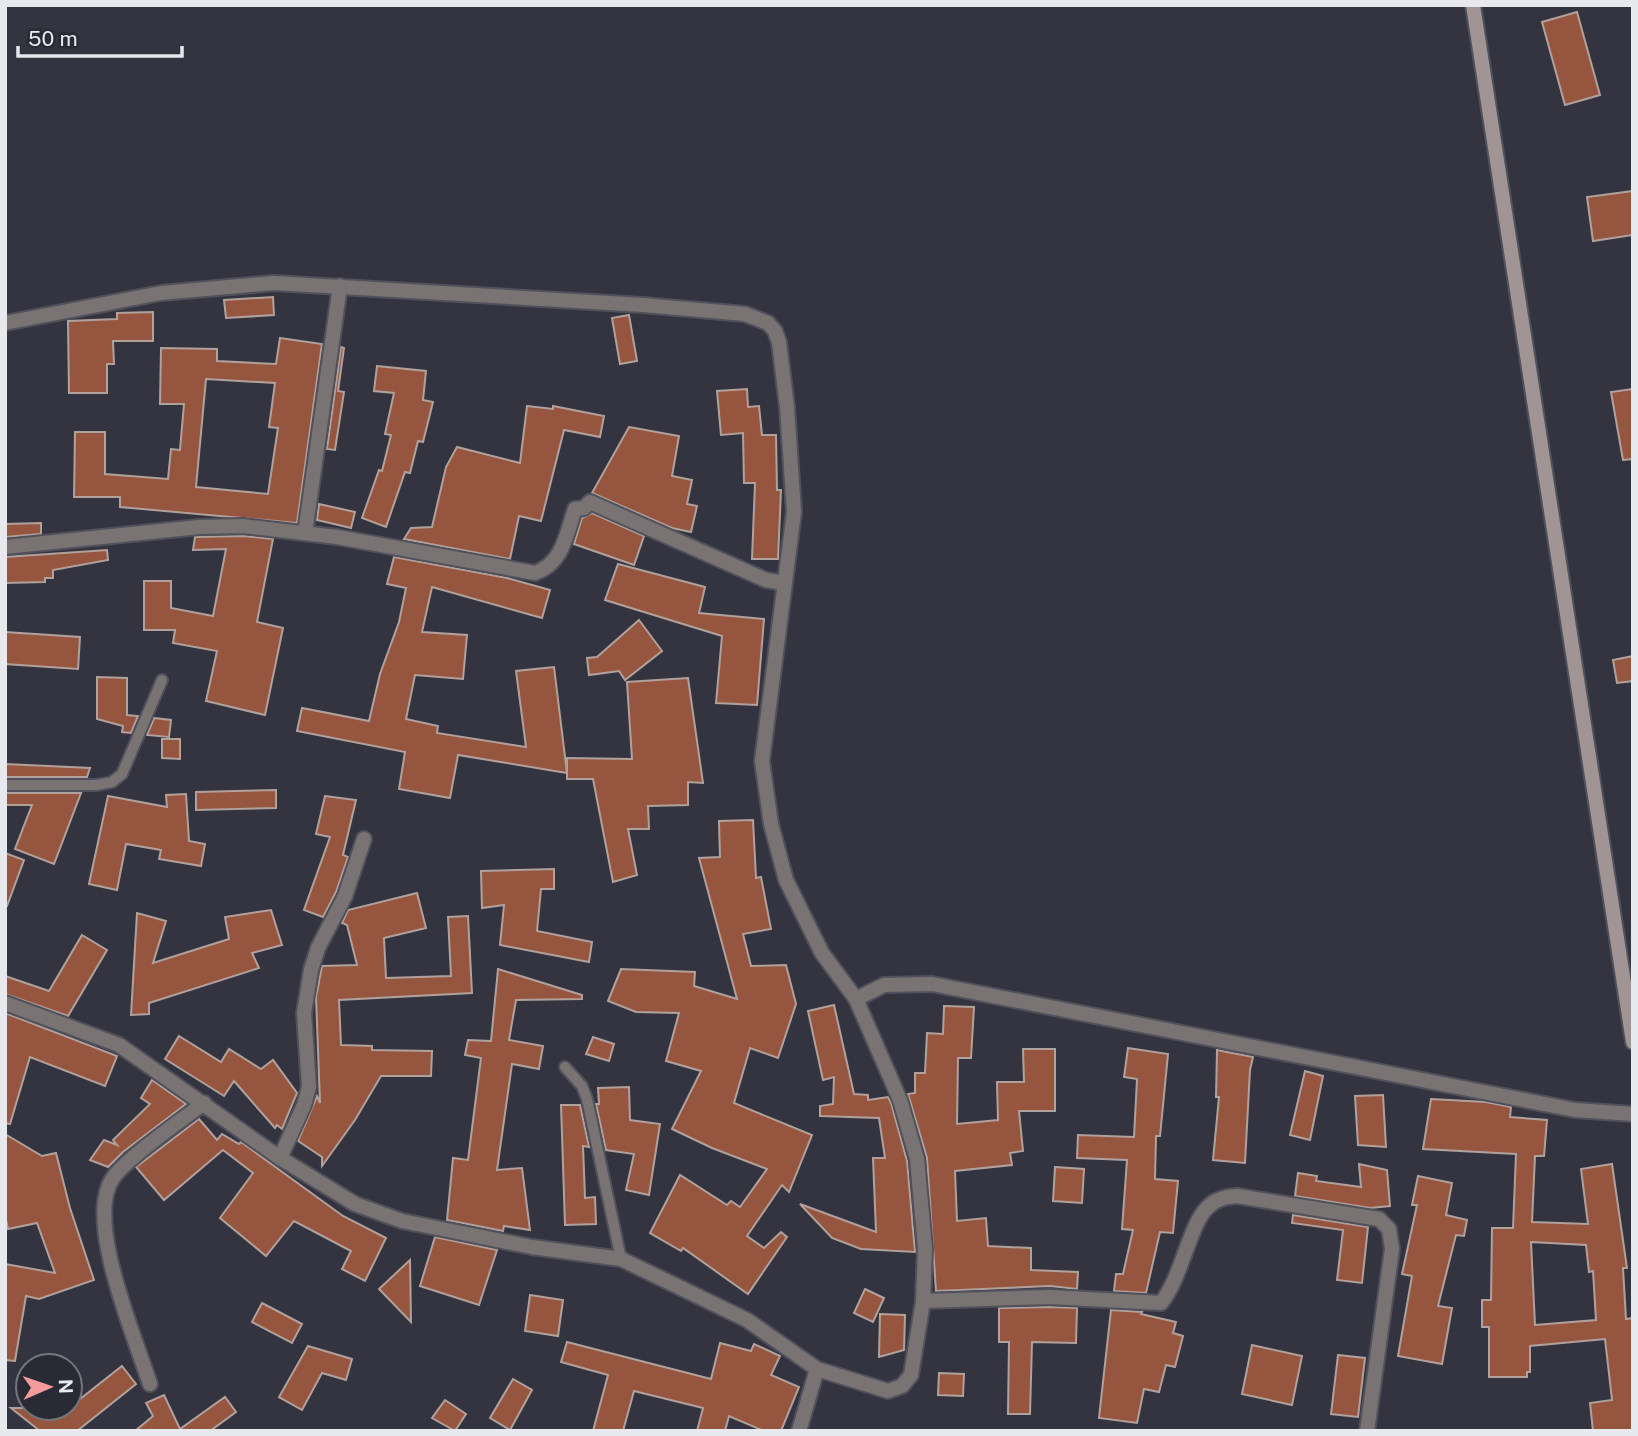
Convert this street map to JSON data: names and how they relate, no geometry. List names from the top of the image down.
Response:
{
  "scale_bar": "50 m",
  "north": "right"
}
